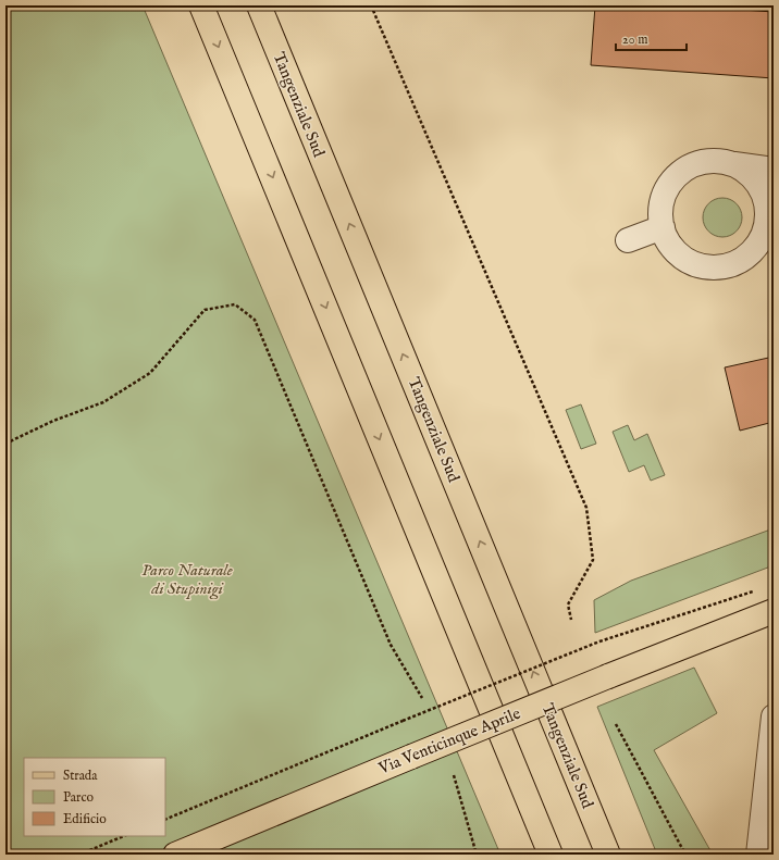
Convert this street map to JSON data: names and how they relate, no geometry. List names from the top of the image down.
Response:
{
  "streets": {
    "main road": ["Tangenziale Sud", "Via Venticinque Aprile"]
  },
  "parks": ["Parco Naturale di Stupinigi"],
  "legend": ["Strada", "Parco", "Edificio"],
  "scale_bar": "20 m"
}
